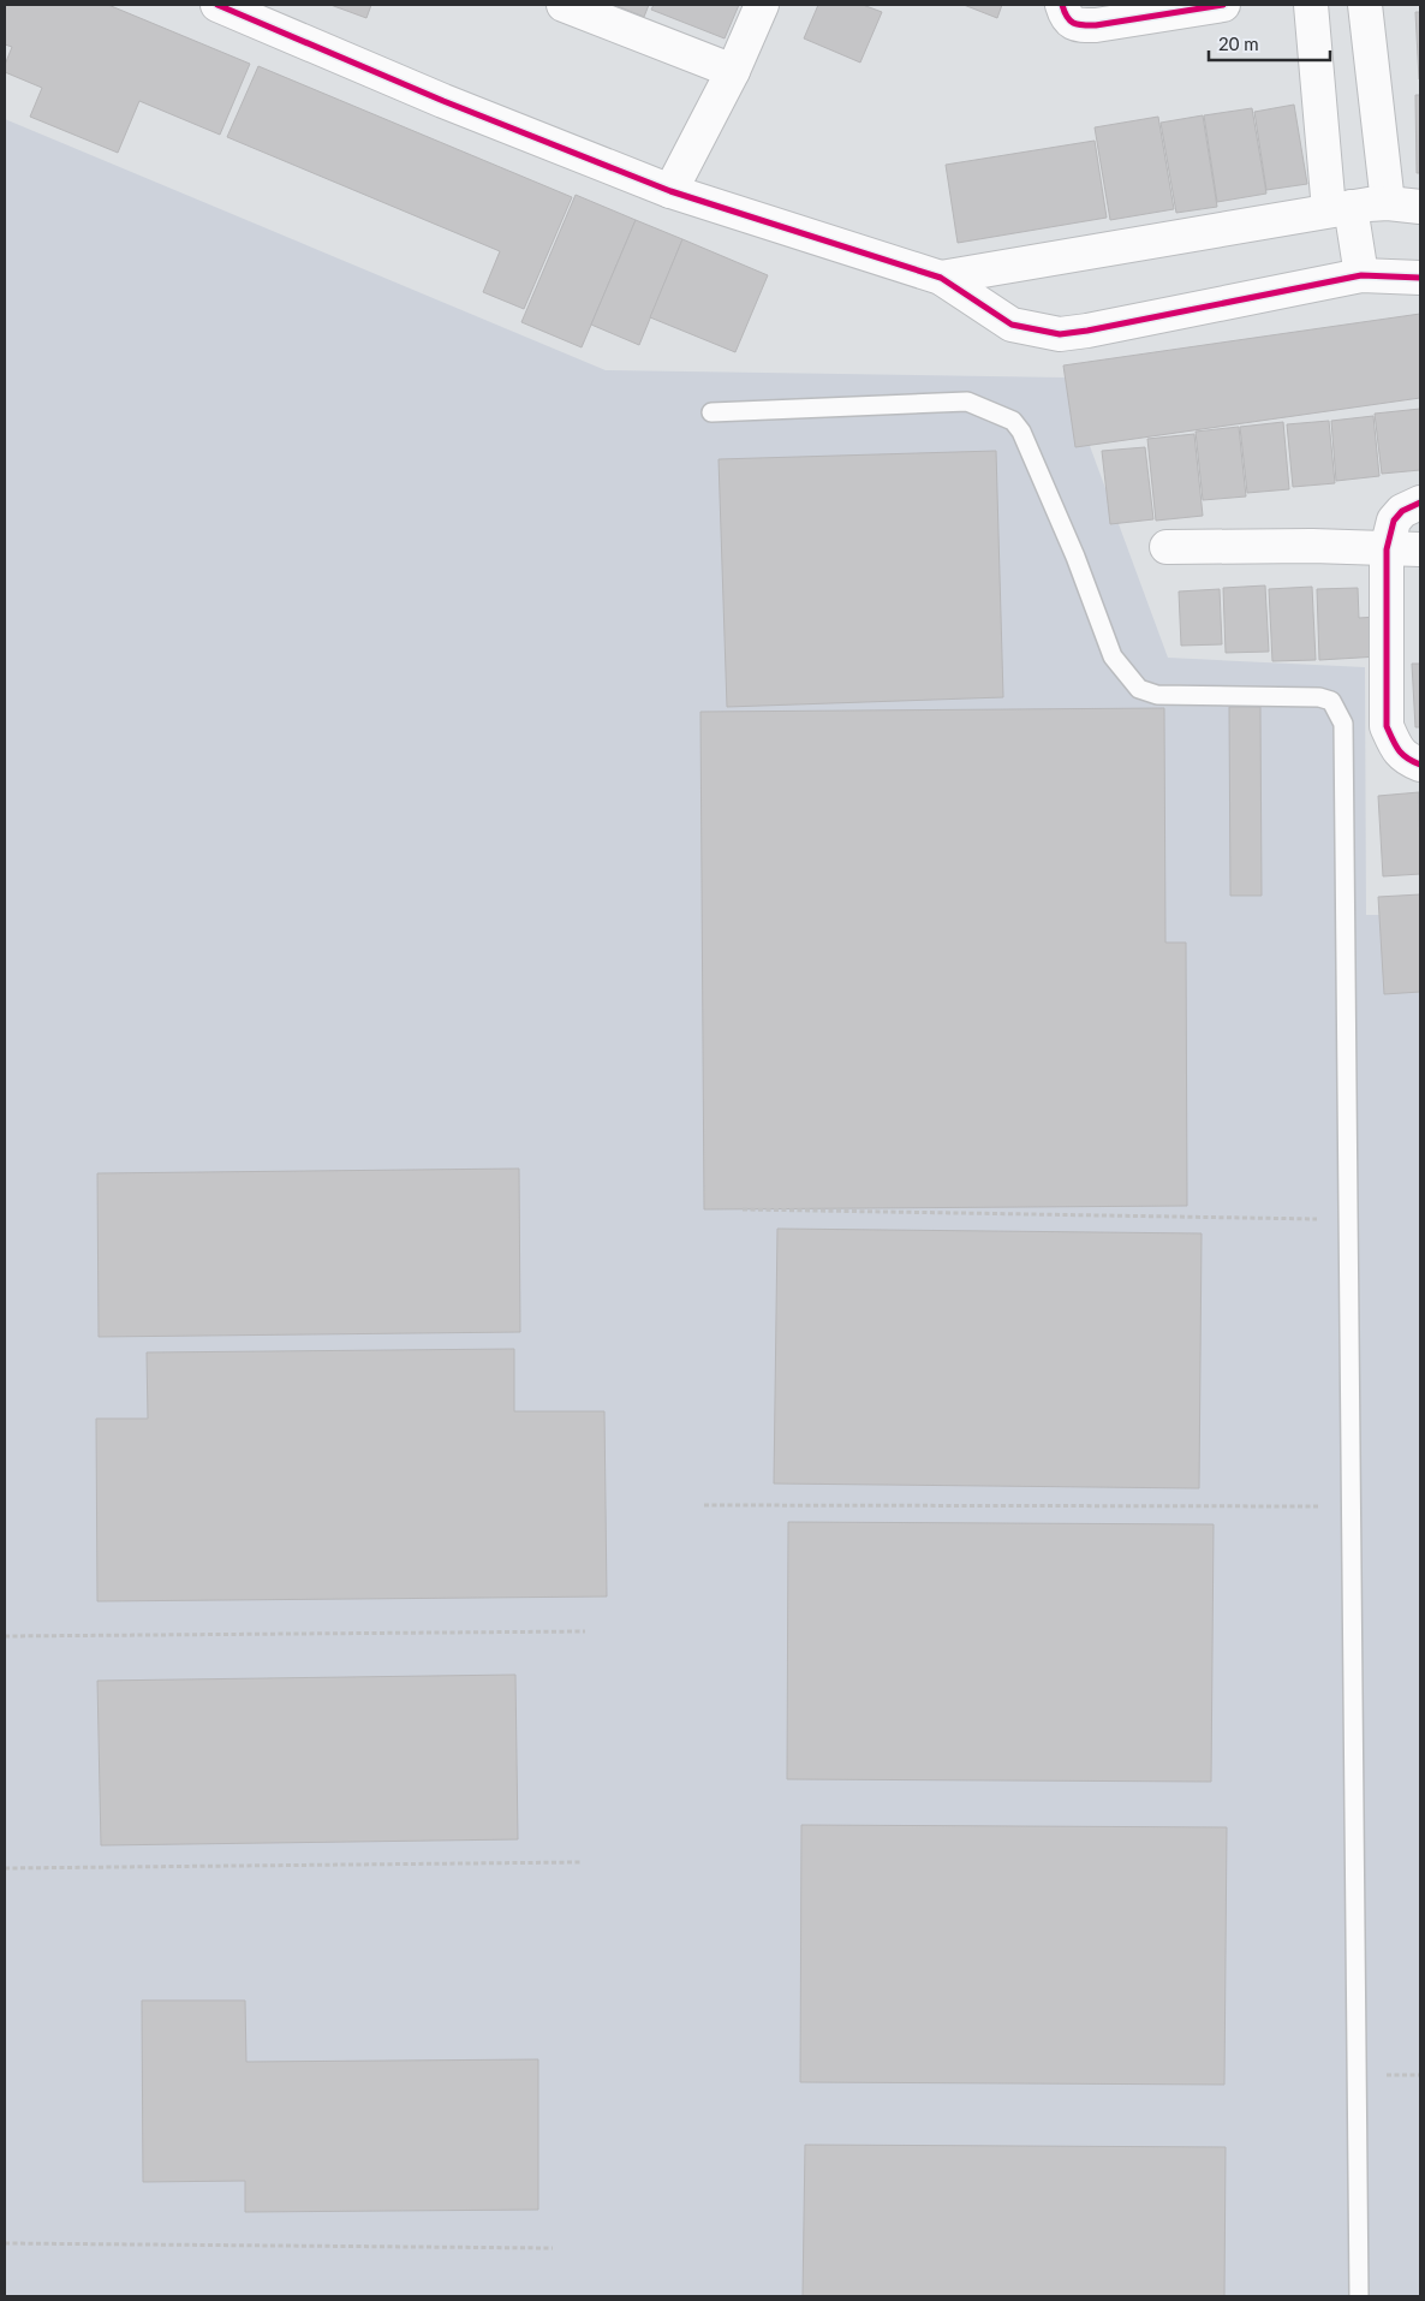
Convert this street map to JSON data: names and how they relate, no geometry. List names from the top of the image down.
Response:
{
  "scale_bar": "20 m"
}
